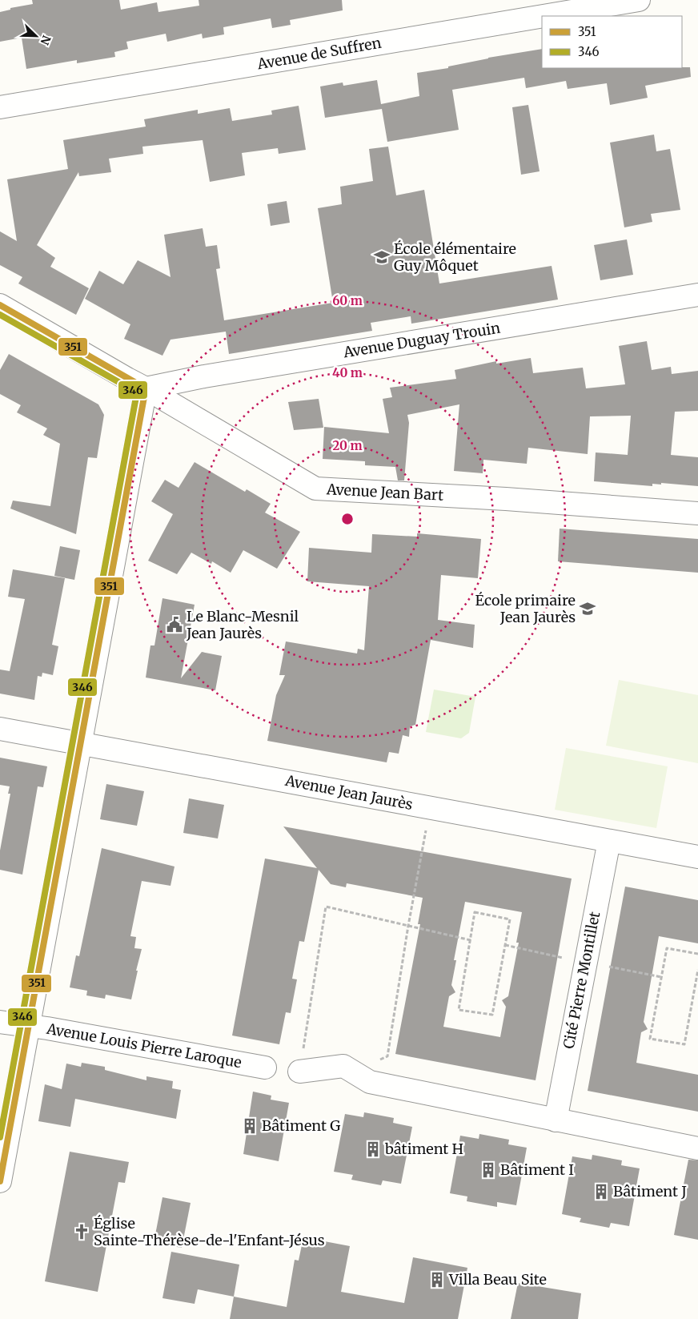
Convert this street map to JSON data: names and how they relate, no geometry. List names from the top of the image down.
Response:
{
  "streets": {
    "street": [
      "Avenue de Suffren",
      "Avenue Duguay Trouin",
      "Avenue Jean Bart",
      "Avenue Jean Jaurès",
      "Cité Pierre Montillet",
      "Avenue Louis Pierre Laroque"
    ]
  },
  "crossings": [
    ["Avenue Duguay Trouin", "Avenue Jean Bart"],
    ["Avenue Jean Jaurès", "Cité Pierre Montillet"]
  ],
  "places": {
    "school or university": ["École élémentaire Guy Môquet", "École primaire Jean Jaurès"],
    "public building": ["Le Blanc-Mesnil Jean Jaurès"],
    "building": [
      "Bâtiment G",
      "bâtiment H",
      "Bâtiment I",
      "Bâtiment J",
      "Villa Beau Site"
    ],
    "church": ["Église Sainte-Thérèse-de-l'Enfant-Jésus"]
  },
  "lines": ["transit line 351", "transit line 346"],
  "legend": ["351", "346"],
  "north": "bottom right",
  "rings": ["60 m", "40 m", "20 m"]
}
